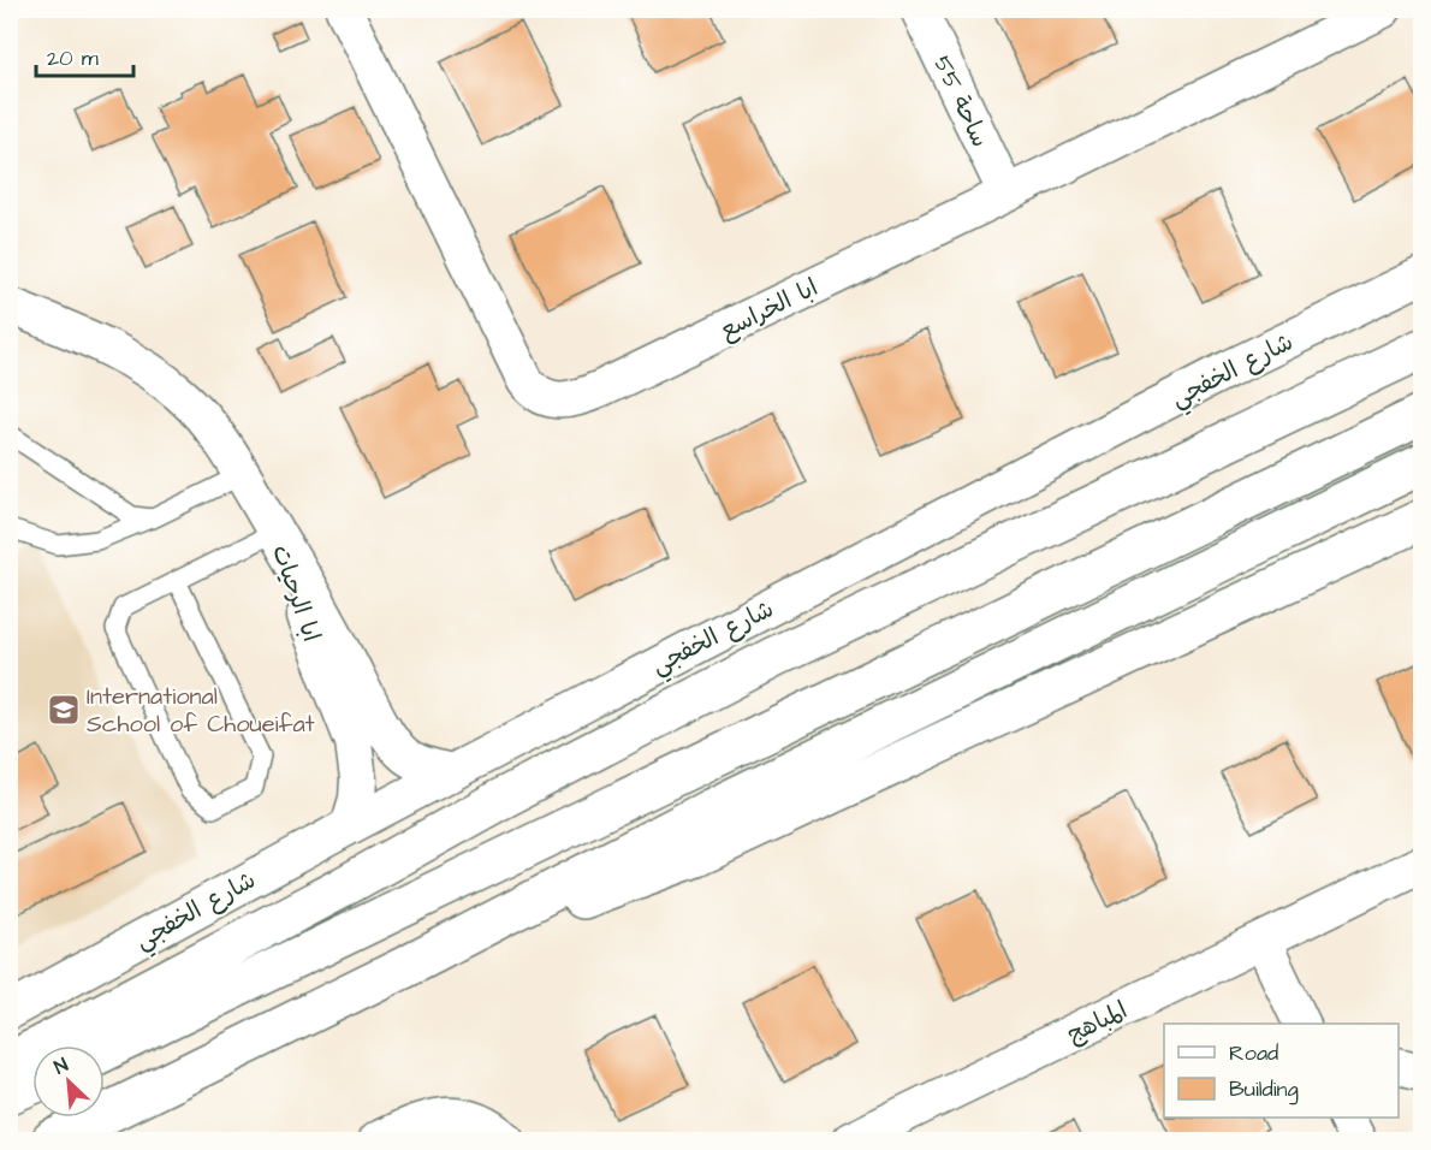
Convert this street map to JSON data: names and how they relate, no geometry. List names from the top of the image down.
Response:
{
  "streets": {
    "street": [
      "ساحة 55",
      "ابا الخراسع",
      "شارع الخفجي",
      "ابا الرحيات",
      "المباهج"
    ]
  },
  "crossings": [
    ["ساحة 55", "ابا الخراسع"],
    ["شارع الخفجي", "ابا الرحيات"]
  ],
  "places": {
    "school or university": ["International School of Choueifat"]
  },
  "legend": ["Road", "Building"],
  "scale_bar": "20 m",
  "north": "top left"
}
